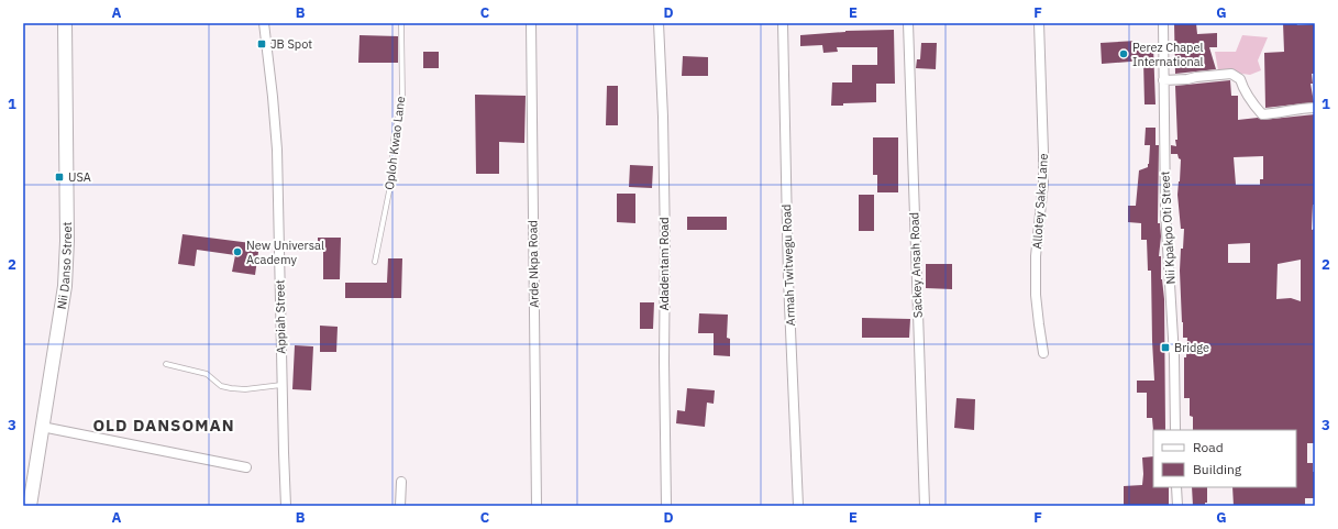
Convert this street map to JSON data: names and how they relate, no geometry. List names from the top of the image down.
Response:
{
  "streets": {
    "street": [
      "Allotey Saka Lane",
      "Nii Kpakpo Oti Street",
      "Arde Nkpa Road",
      "Adadentam Road",
      "Armah Twitwegu Road",
      "Sackey Ansah Road",
      "Nii Danso Street",
      "Appiah Street"
    ],
    "lane": ["Oploh Kwao Lane"]
  },
  "districts": ["OLD DANSOMAN"],
  "places": {
    "transit": ["JB Spot", "USA", "Bridge"],
    "other": ["Perez Chapel International", "New Universal Academy"]
  },
  "legend": ["Road", "Building"],
  "grid": {
    "columns": [
      "A",
      "B",
      "C",
      "D",
      "E",
      "F",
      "G"
    ],
    "rows": ["1", "2", "3"]
  }
}
